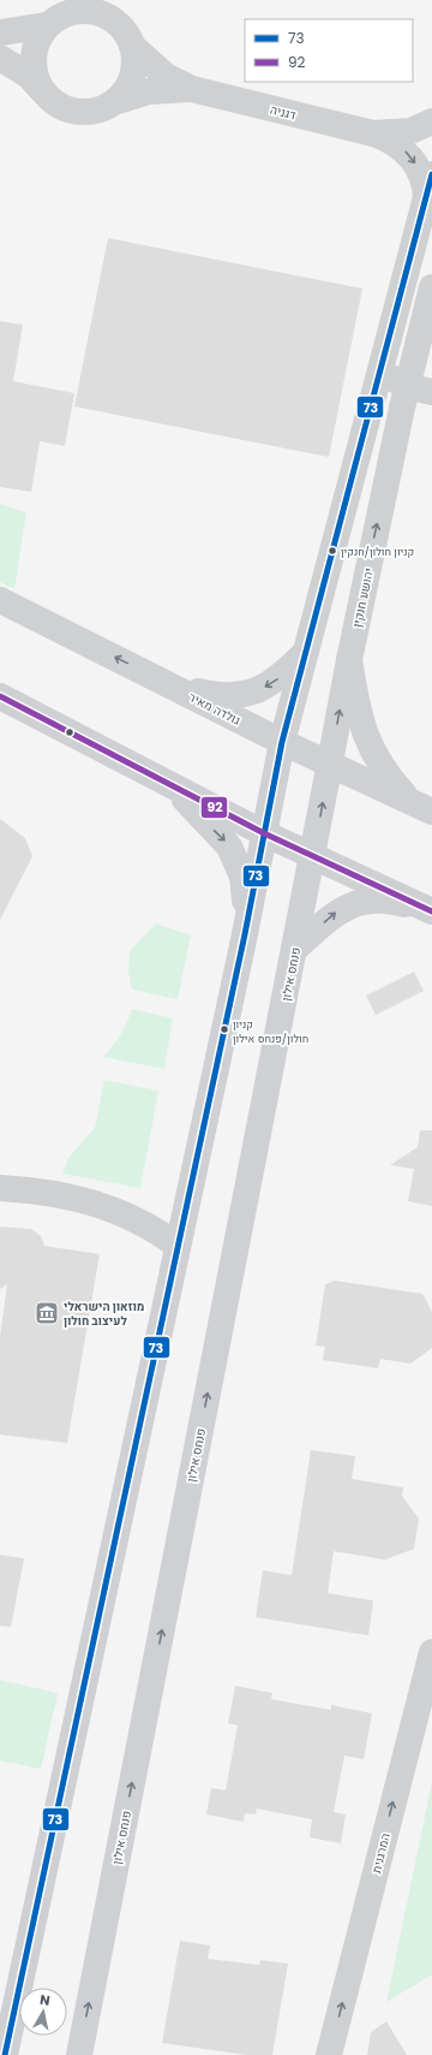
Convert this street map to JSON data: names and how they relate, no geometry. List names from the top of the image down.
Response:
{
  "streets": {
    "street": [
      "דגניה",
      "יהושע חנקין",
      "גולדה מאיר",
      "פנחס אילון",
      "המרגנית"
    ]
  },
  "crossings": [
    ["יהושע חנקין", "גולדה מאיר"],
    ["יהושע חנקין", "פנחס אילון"]
  ],
  "one_way": ["המרגנית"],
  "places": {
    "other": ["קניון חולון/חנקין", "קניון חולון/פנחס אילון"],
    "museum": ["מוזאון הישראלי לעיצוב חולון"]
  },
  "lines": ["transit line 73", "transit line 92"],
  "legend": ["73", "92"],
  "north": "top"
}
